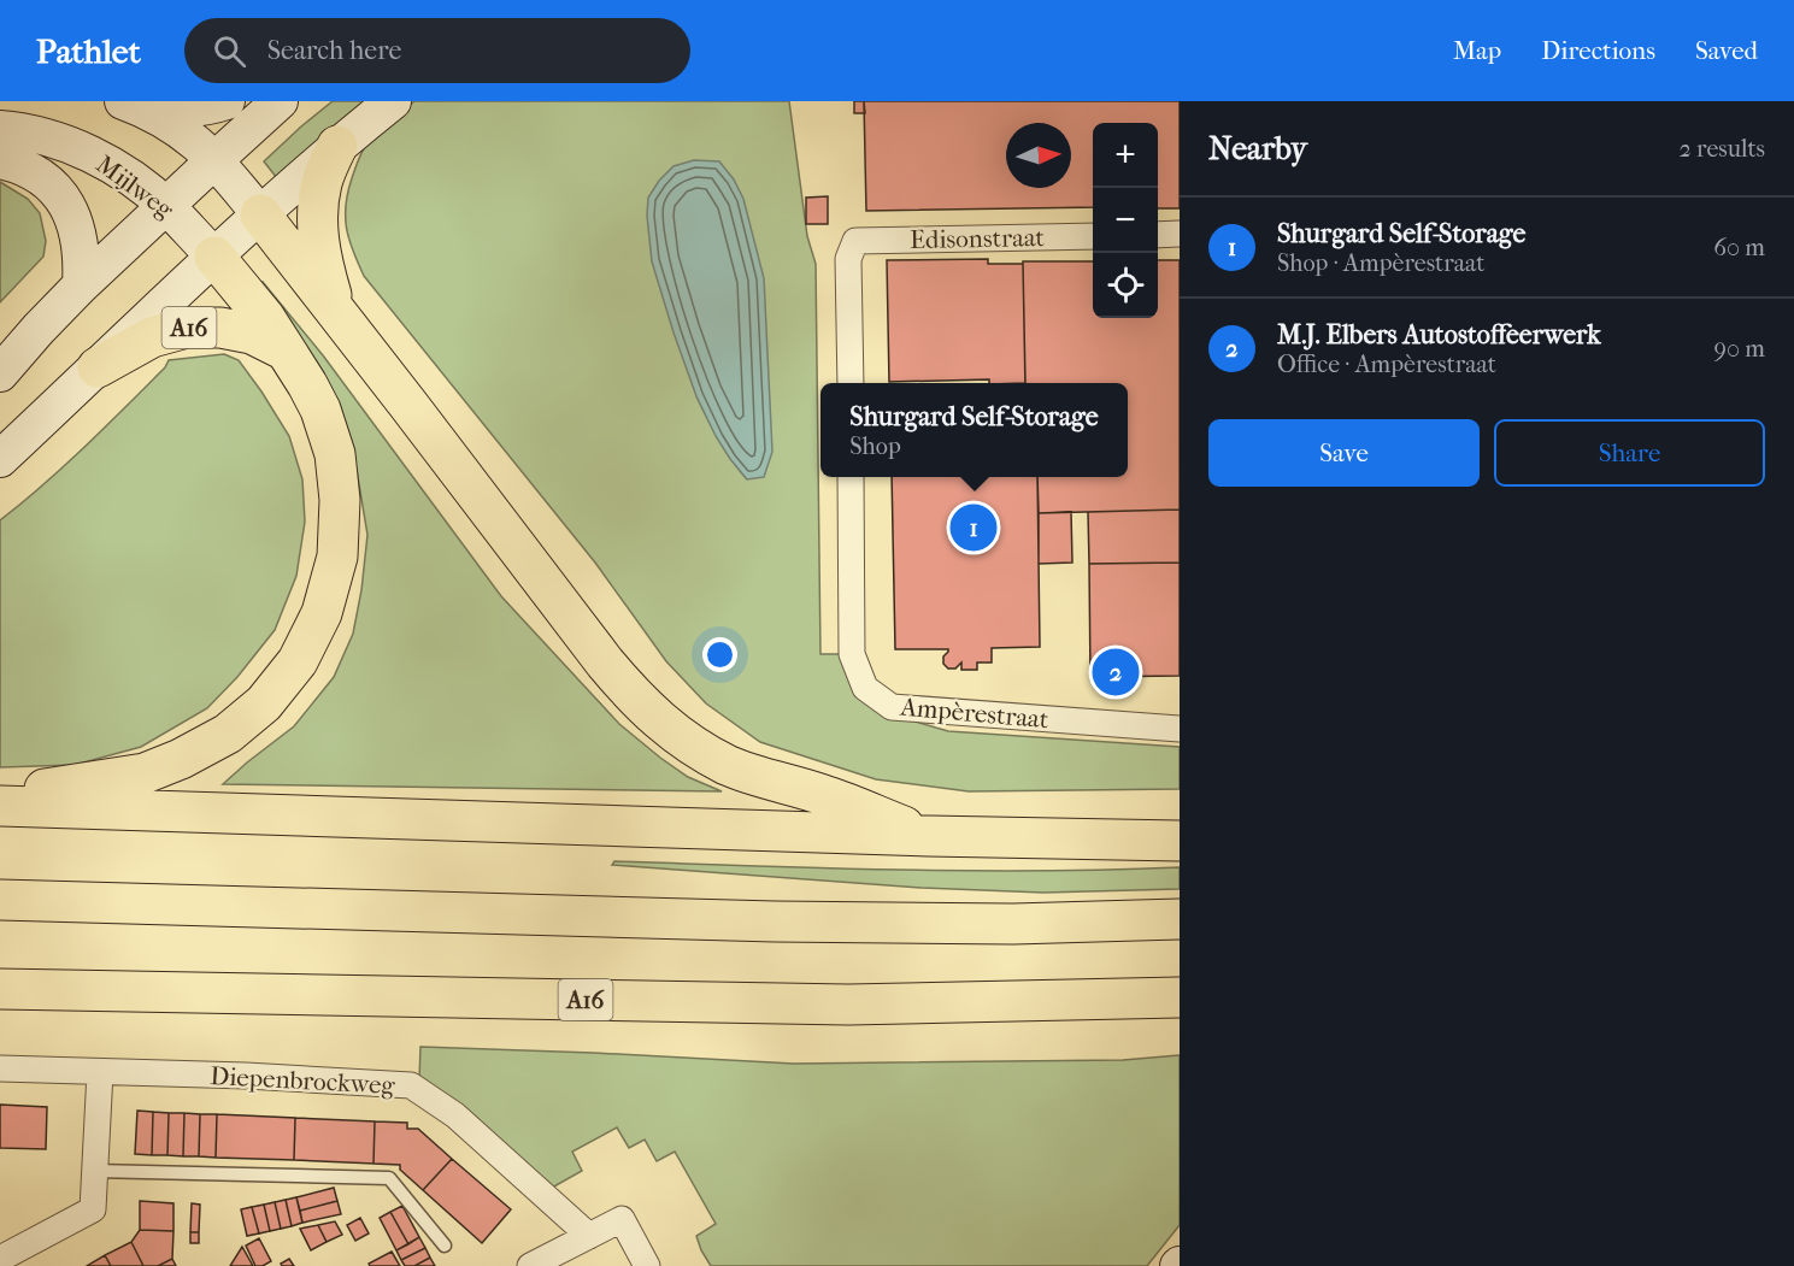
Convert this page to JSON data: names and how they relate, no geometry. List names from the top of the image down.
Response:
{
  "streets": {
    "highway": ["A16"],
    "main road": ["Mijlweg"],
    "street": ["Edisonstraat", "Ampèrestraat", "Diepenbrockweg"]
  },
  "crossings": [
    ["Mijlweg", "A16"]
  ],
  "north": "right",
  "page": {
    "header": "Pathlet",
    "search": "Search here",
    "nav": ["Map", "Directions", "Saved"],
    "heading": ["Nearby", "2 results"],
    "map_buttons": ["+", "−"],
    "list": [
      {
        "mark": "1",
        "name": "Shurgard Self-Storage",
        "note": "Shop · Ampèrestraat",
        "value": "60 m"
      },
      {
        "mark": "2",
        "name": "M.J. Elbers Autostoffeerwerk",
        "note": "Office · Ampèrestraat",
        "value": "90 m"
      }
    ],
    "popup": ["Shurgard Self-Storage", "Shop"],
    "buttons": ["Save", "Share"],
    "pins": ["1", "2"]
  }
}
